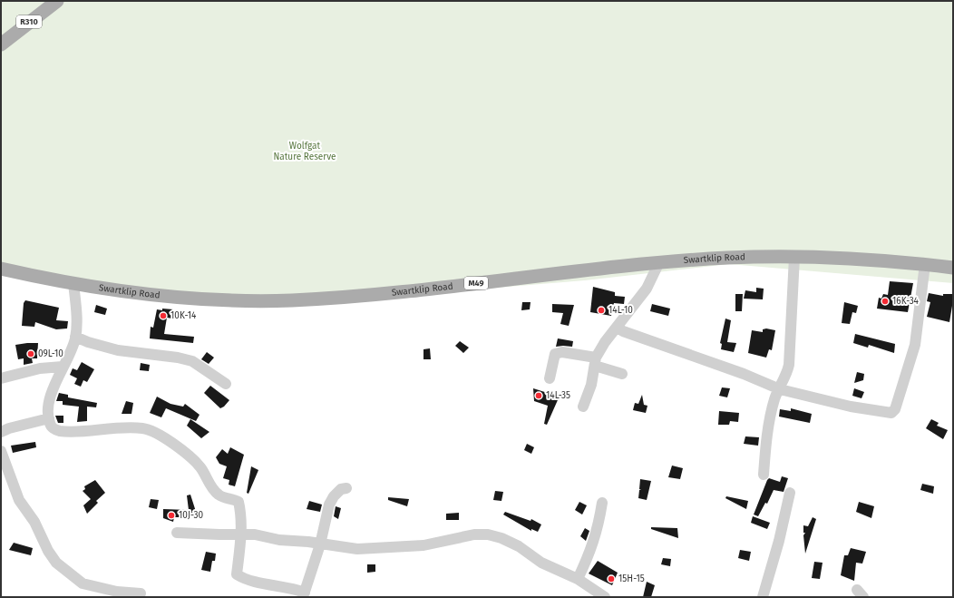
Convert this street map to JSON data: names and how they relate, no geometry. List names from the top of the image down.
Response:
{
  "streets": {
    "main road": ["R310", "Swartklip Road", "M49"]
  },
  "parks": ["Wolfgat Nature Reserve"],
  "places": [
    "16K-34",
    "14L-10",
    "10K-14",
    "09L-10",
    "14L-35",
    "10J-30",
    "15H-15"
  ]
}
